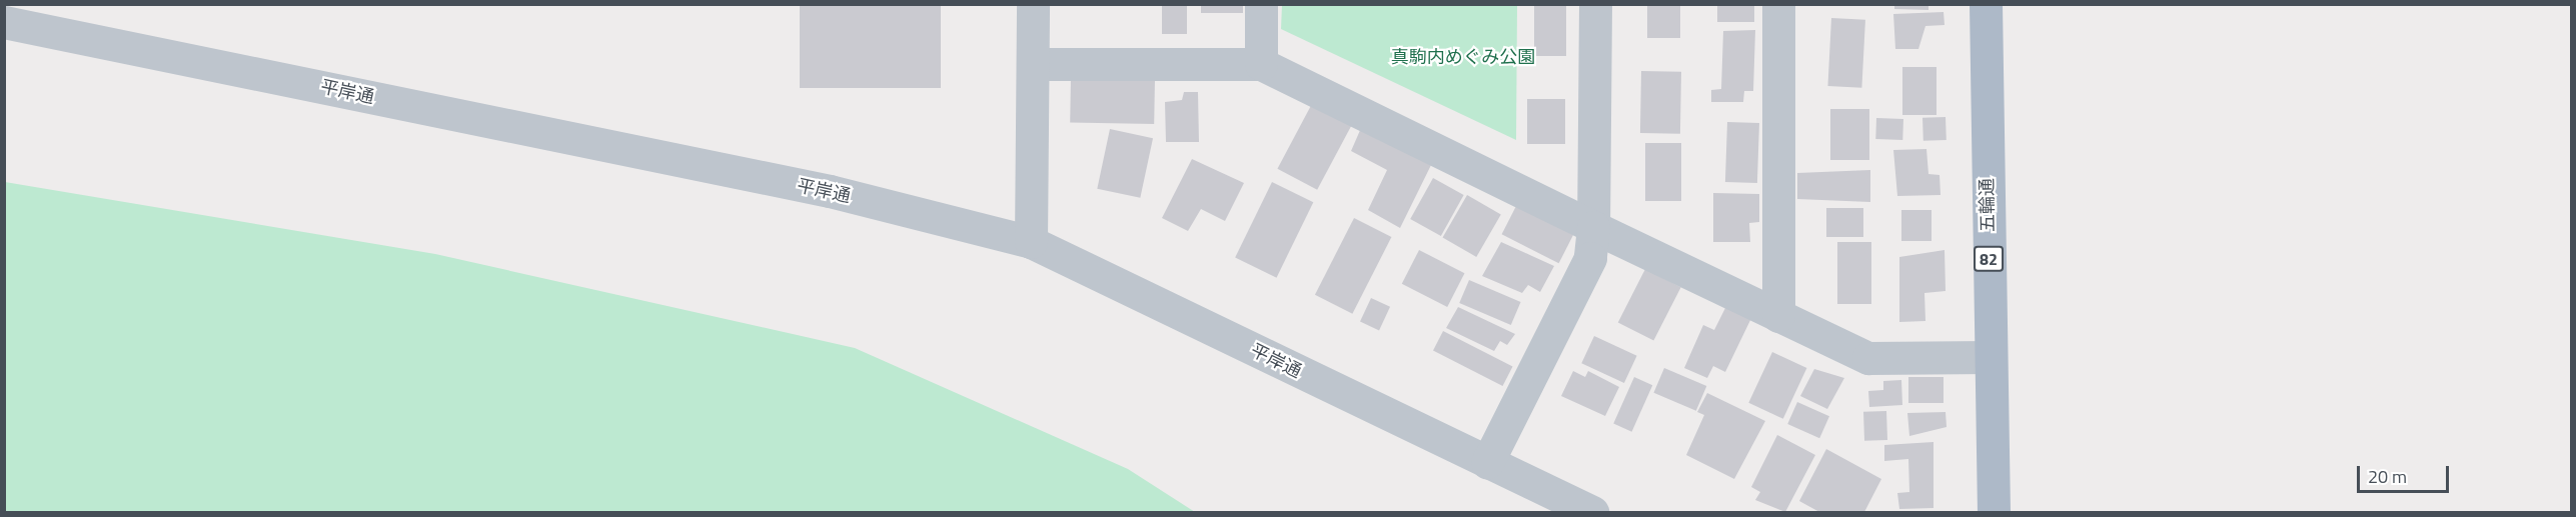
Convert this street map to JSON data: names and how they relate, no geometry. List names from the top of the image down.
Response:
{
  "streets": {
    "main road": ["五輪通", "82"],
    "street": ["平岸通"]
  },
  "parks": ["真駒内めぐみ公園"],
  "scale_bar": "20 m"
}
